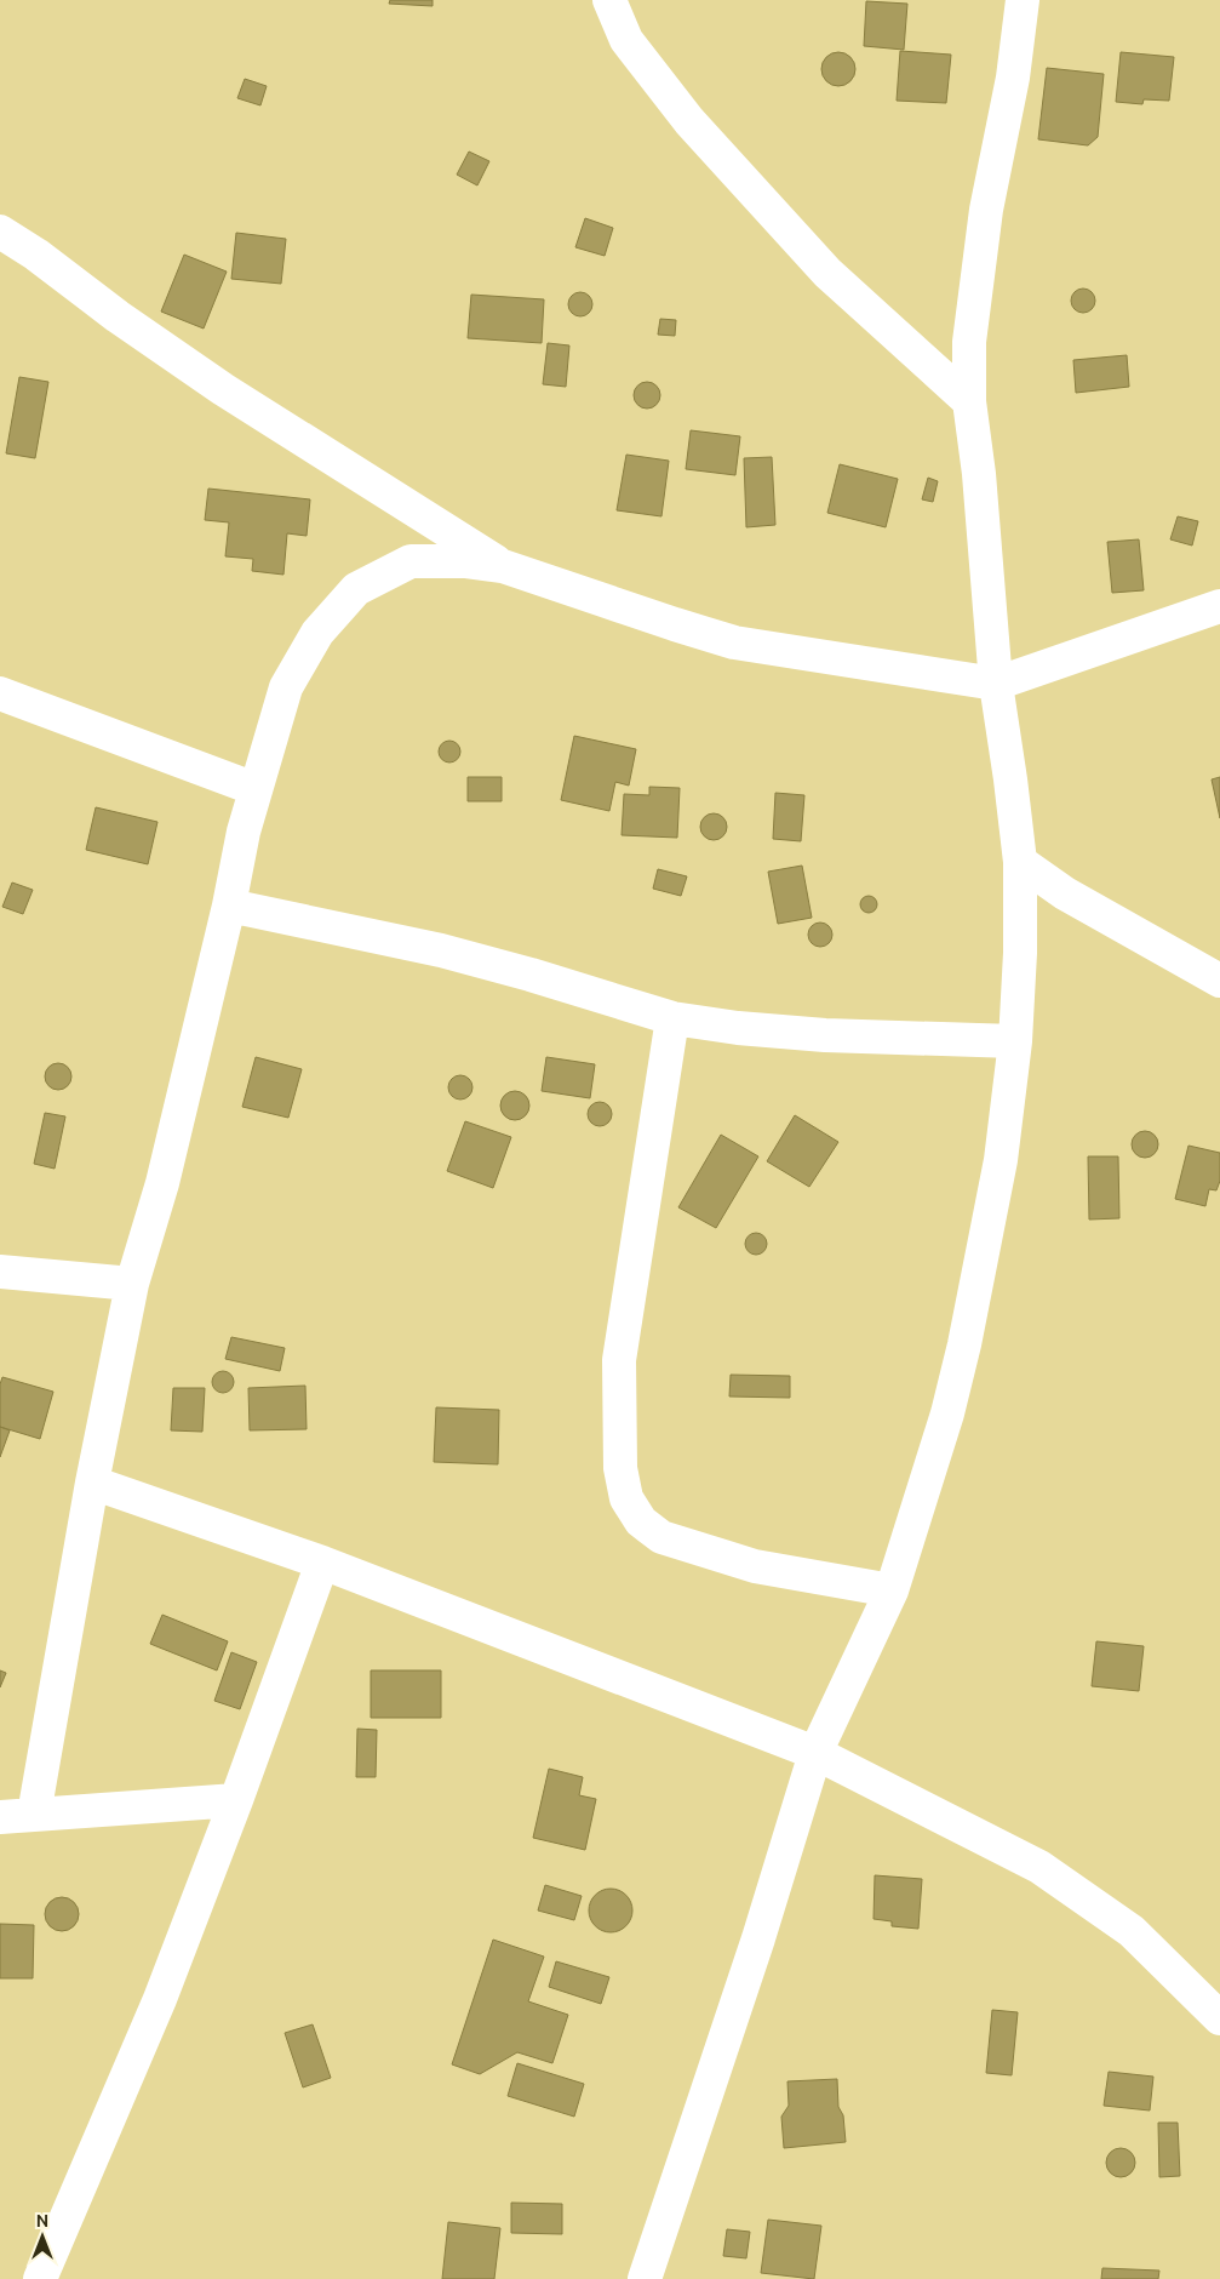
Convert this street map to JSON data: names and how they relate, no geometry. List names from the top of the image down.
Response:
{
  "north": "top"
}
